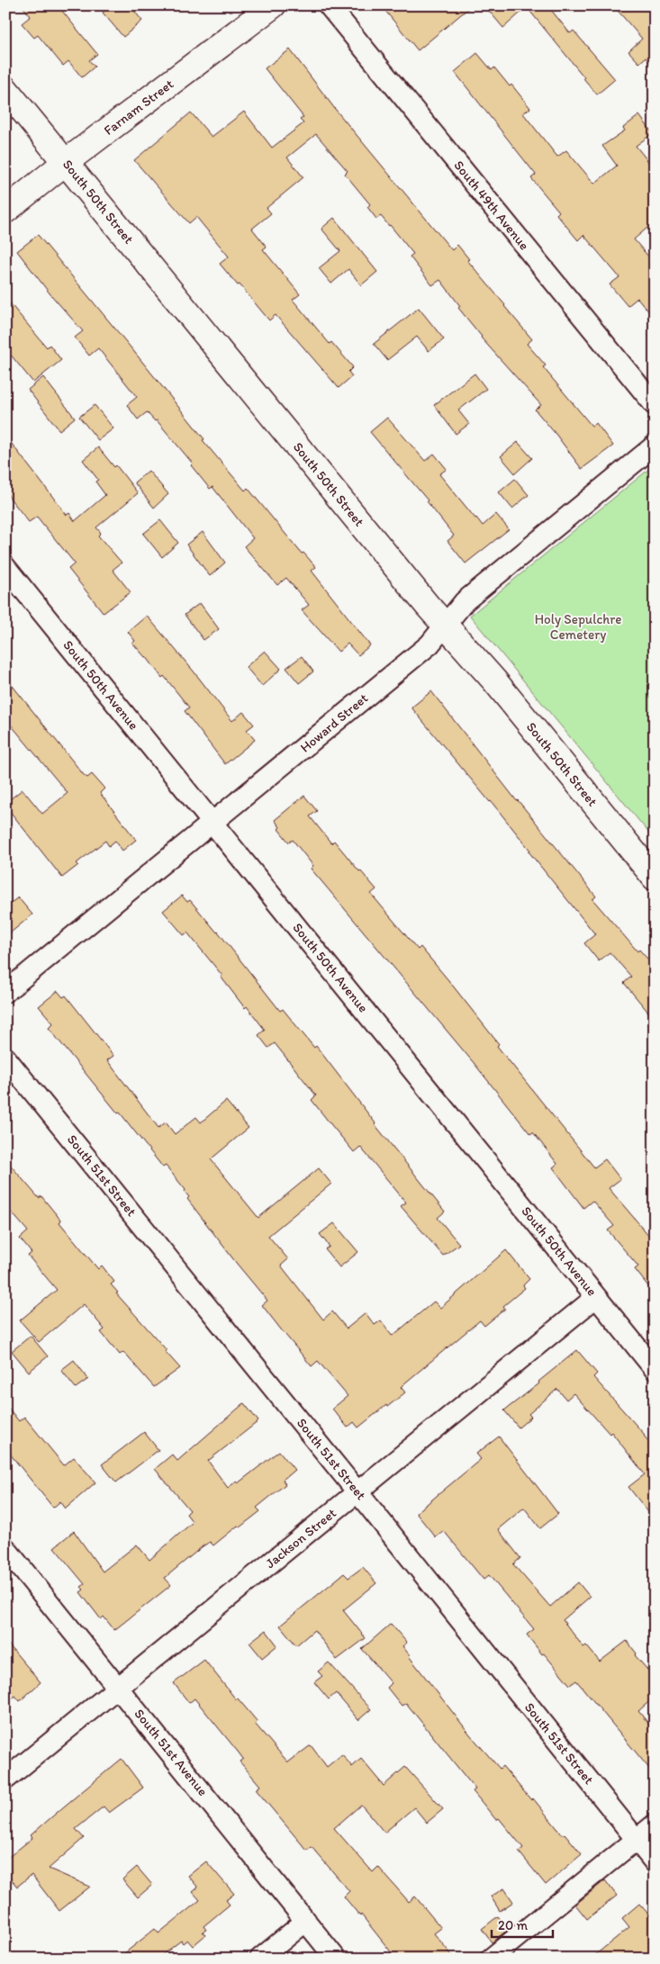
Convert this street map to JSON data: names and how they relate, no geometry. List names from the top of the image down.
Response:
{
  "streets": {
    "main road": ["Farnam Street", "South 50th Street"],
    "street": [
      "South 49th Avenue",
      "South 50th Avenue",
      "Howard Street",
      "South 51st Street",
      "Jackson Street",
      "South 51st Avenue"
    ]
  },
  "crossings": [
    ["Farnam Street", "South 50th Street"],
    ["South 50th Street", "Howard Street"],
    ["South 50th Avenue", "Howard Street"],
    ["South 50th Avenue", "Jackson Street"],
    ["South 51st Street", "Jackson Street"],
    ["Jackson Street", "South 51st Avenue"]
  ],
  "parks": ["Holy Sepulchre Cemetery"],
  "scale_bar": "20 m"
}
